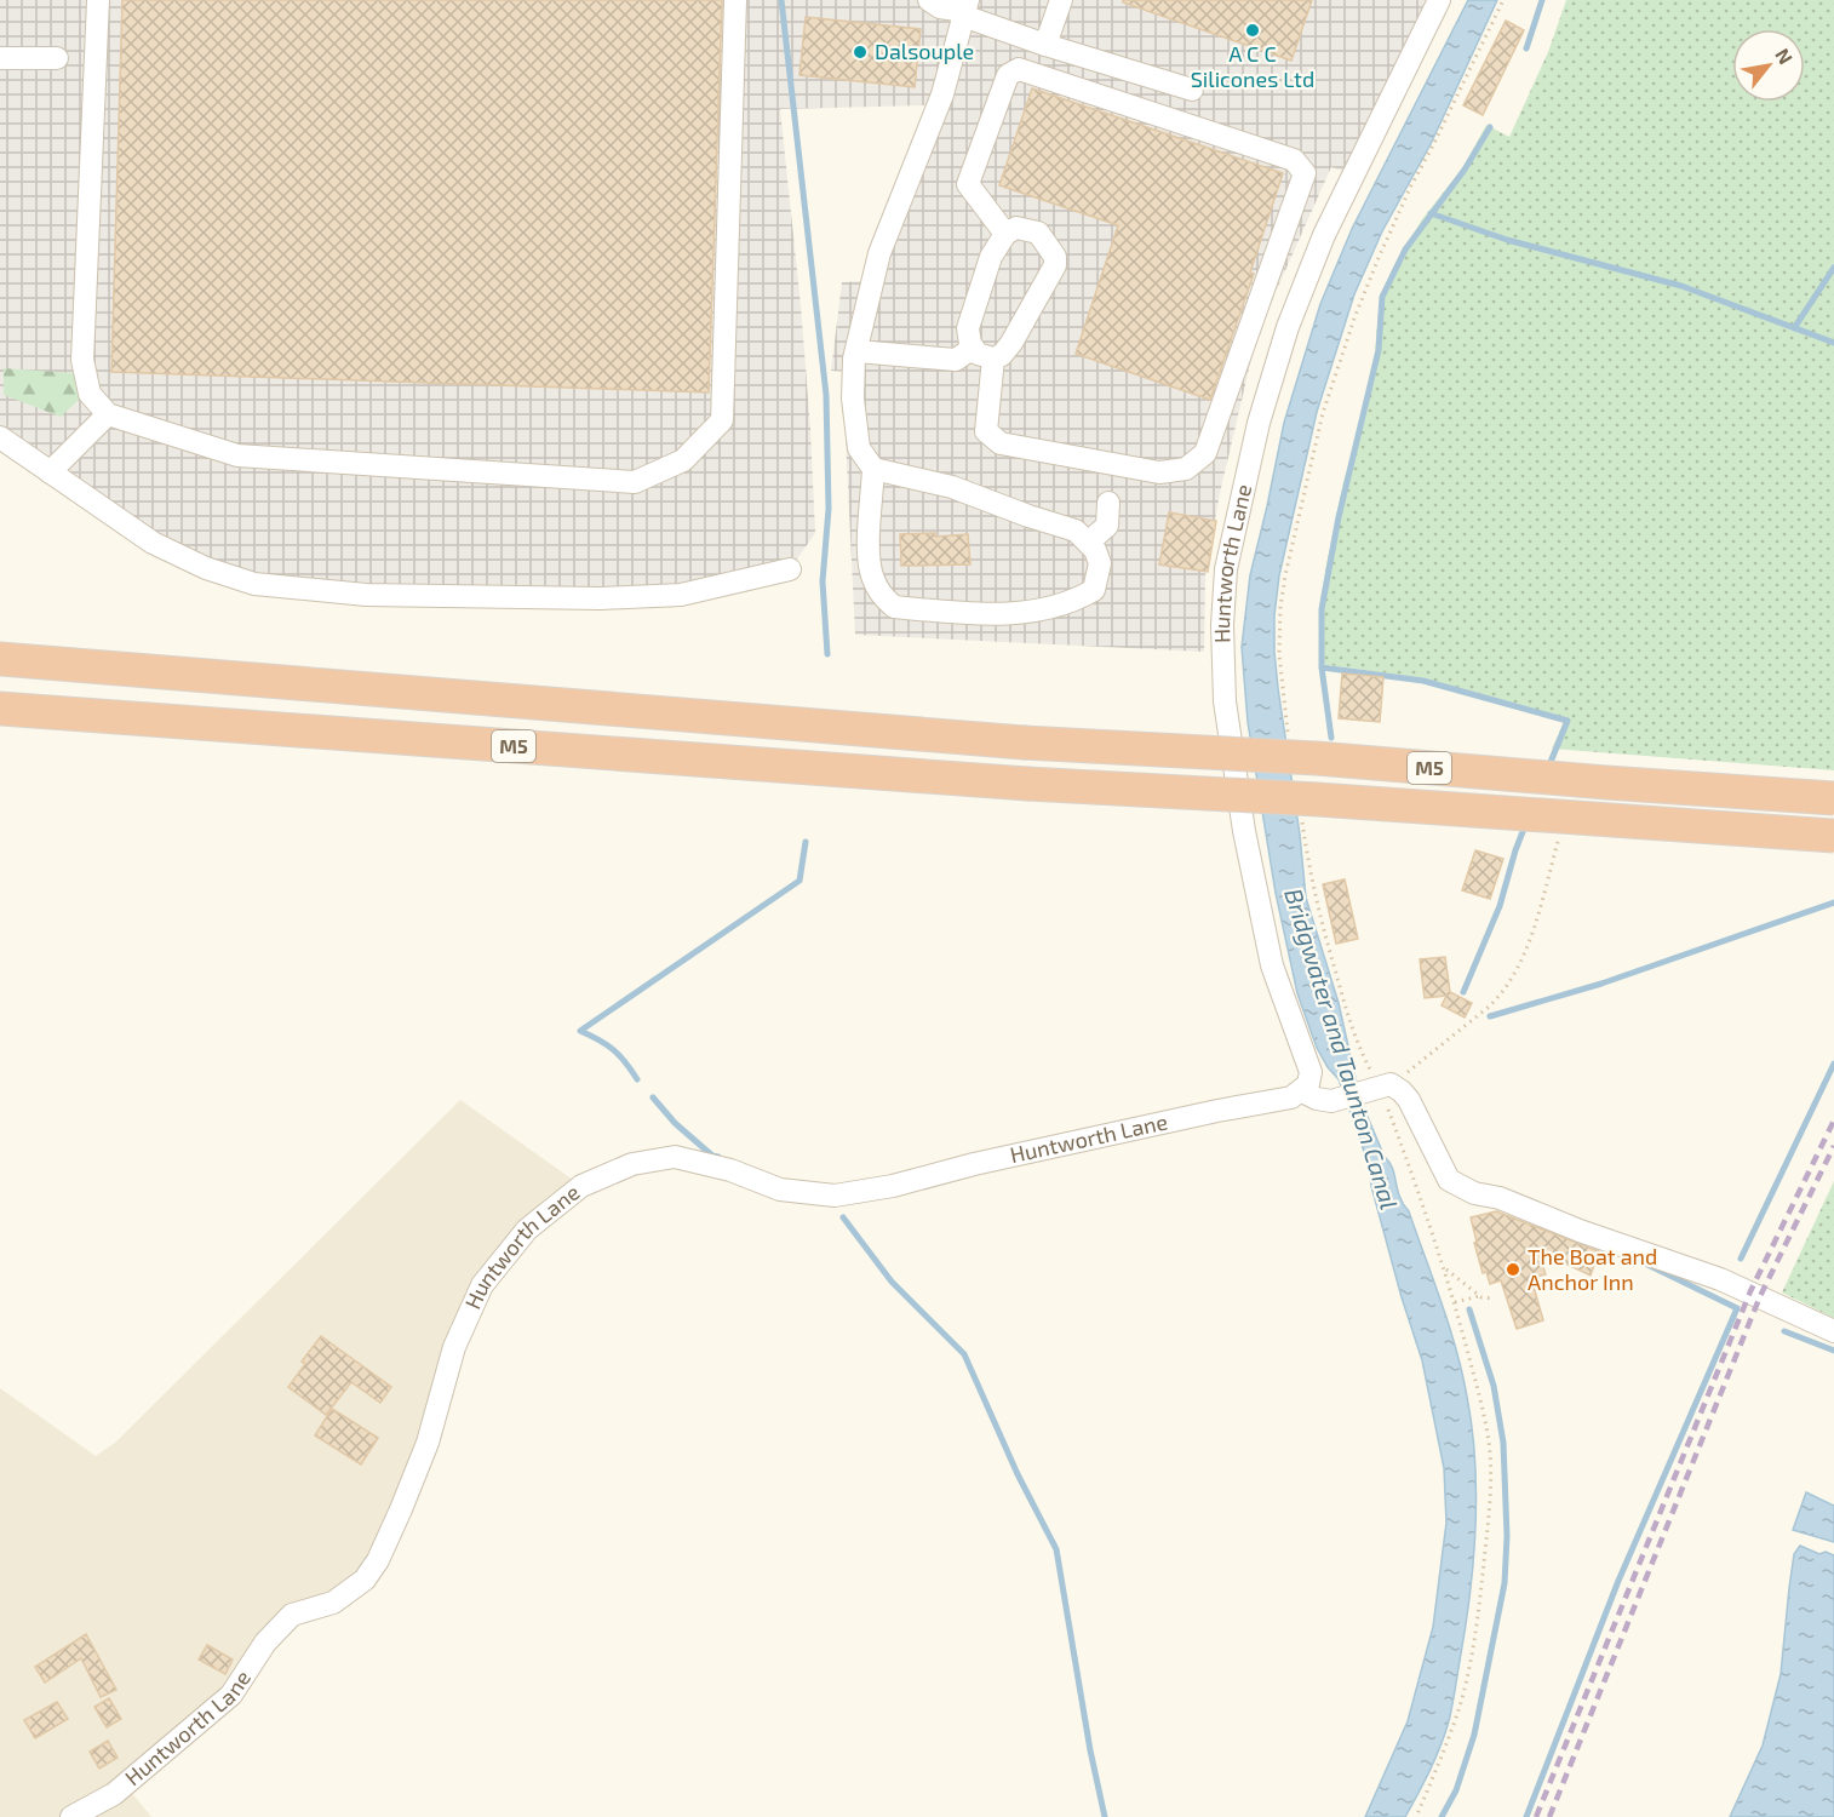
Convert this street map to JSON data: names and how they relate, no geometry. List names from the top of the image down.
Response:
{
  "streets": {
    "highway": ["M5"],
    "street": ["Huntworth Lane"]
  },
  "water": ["Bridgwater and Taunton Canal"],
  "places": ["A C C Silicones Ltd", "Dalsouple", "The Boat and Anchor Inn"],
  "north": "top right"
}
